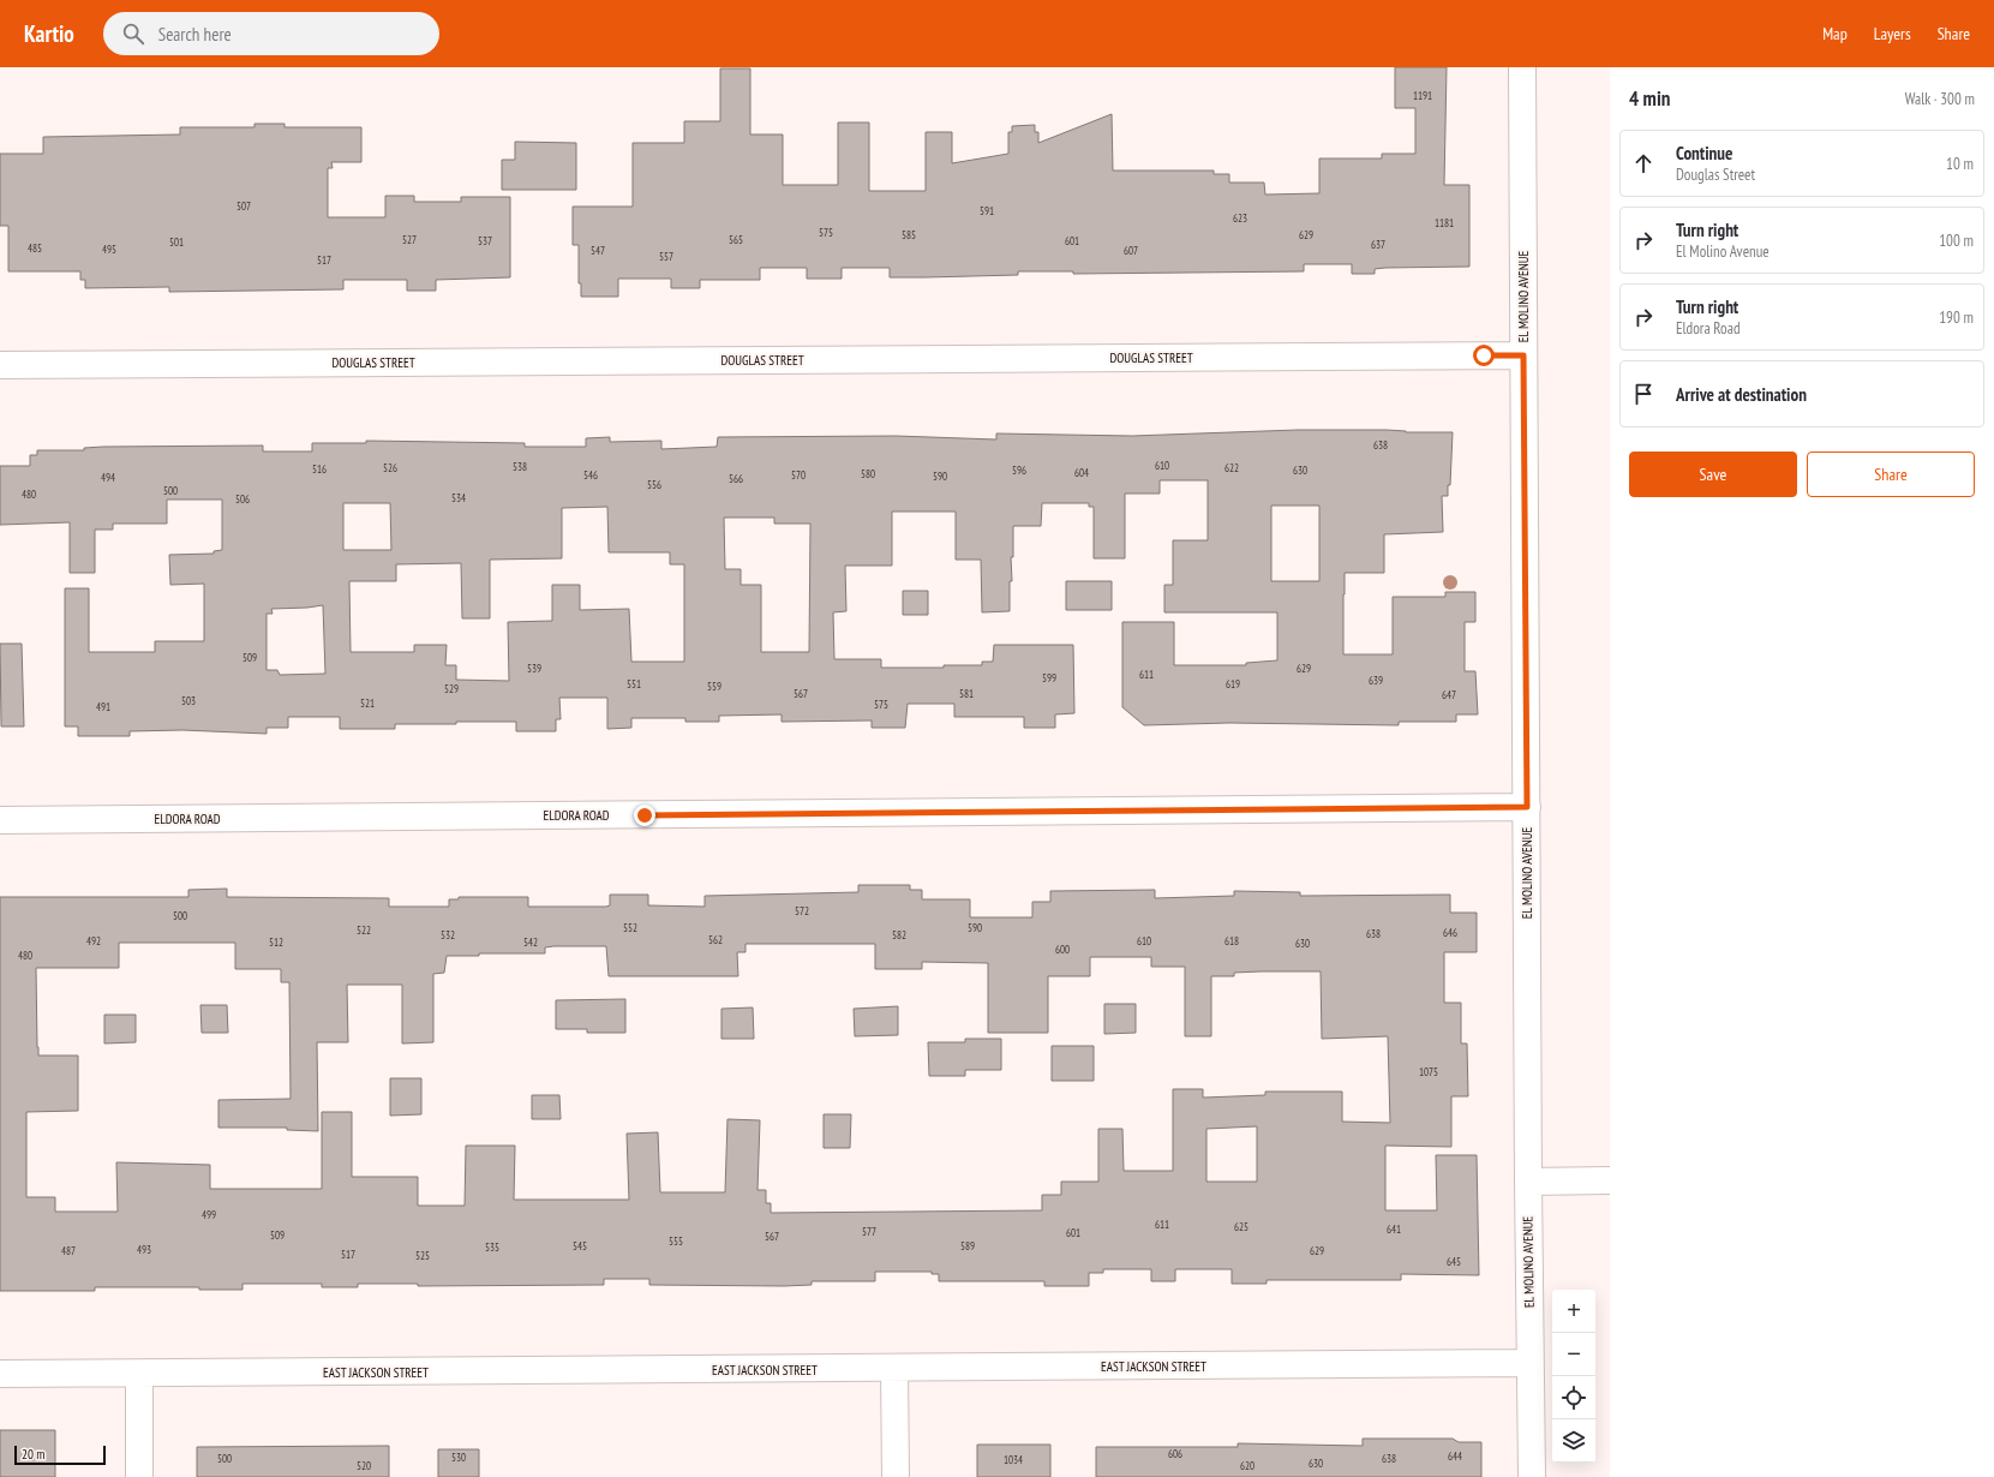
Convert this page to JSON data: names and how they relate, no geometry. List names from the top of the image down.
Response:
{
  "streets": {
    "street": [
      "EL MOLINO AVENUE",
      "DOUGLAS STREET",
      "ELDORA ROAD",
      "EAST JACKSON STREET"
    ]
  },
  "crossings": [
    ["EL MOLINO AVENUE", "DOUGLAS STREET"],
    ["EL MOLINO AVENUE", "ELDORA ROAD"],
    ["EL MOLINO AVENUE", "EAST JACKSON STREET"]
  ],
  "house_numbers": [
    "1191",
    "507",
    "591",
    "623",
    "1181",
    "575",
    "585",
    "629",
    "527",
    "565",
    "537",
    "601",
    "501",
    "637",
    "485",
    "495",
    "547",
    "607",
    "557",
    "517",
    "638",
    "610",
    "538",
    "526",
    "622",
    "516",
    "596",
    "630",
    "604",
    "580",
    "546",
    "570",
    "590",
    "494",
    "566",
    "556",
    "500",
    "480",
    "534",
    "506",
    "509",
    "539",
    "629",
    "611",
    "599",
    "639",
    "551",
    "619",
    "559",
    "529",
    "567",
    "581",
    "647",
    "503",
    "521",
    "575",
    "491",
    "572",
    "500",
    "552",
    "590",
    "522",
    "646",
    "638",
    "532",
    "582",
    "562",
    "492",
    "610",
    "618",
    "512",
    "542",
    "630",
    "600",
    "480",
    "1075",
    "499",
    "611",
    "625",
    "641",
    "577",
    "601",
    "509",
    "567",
    "555",
    "545",
    "589",
    "535",
    "493",
    "487",
    "629",
    "517",
    "525",
    "645",
    "606",
    "644",
    "530",
    "500",
    "638",
    "1034",
    "630",
    "520",
    "620"
  ],
  "scale_bar": "20 m",
  "page": {
    "header": "Kartio",
    "search": "Search here",
    "nav": ["Map", "Layers", "Share"],
    "heading": ["4 min", "Walk · 300 m"],
    "list": [
      ["Continue", "Douglas Street", "10 m"],
      ["Turn right", "El Molino Avenue", "100 m"],
      ["Turn right", "Eldora Road", "190 m"],
      "Arrive at destination"
    ],
    "buttons": ["Save", "Share"],
    "map_buttons": ["+", "−"],
    "scale": "20 m"
  }
}
